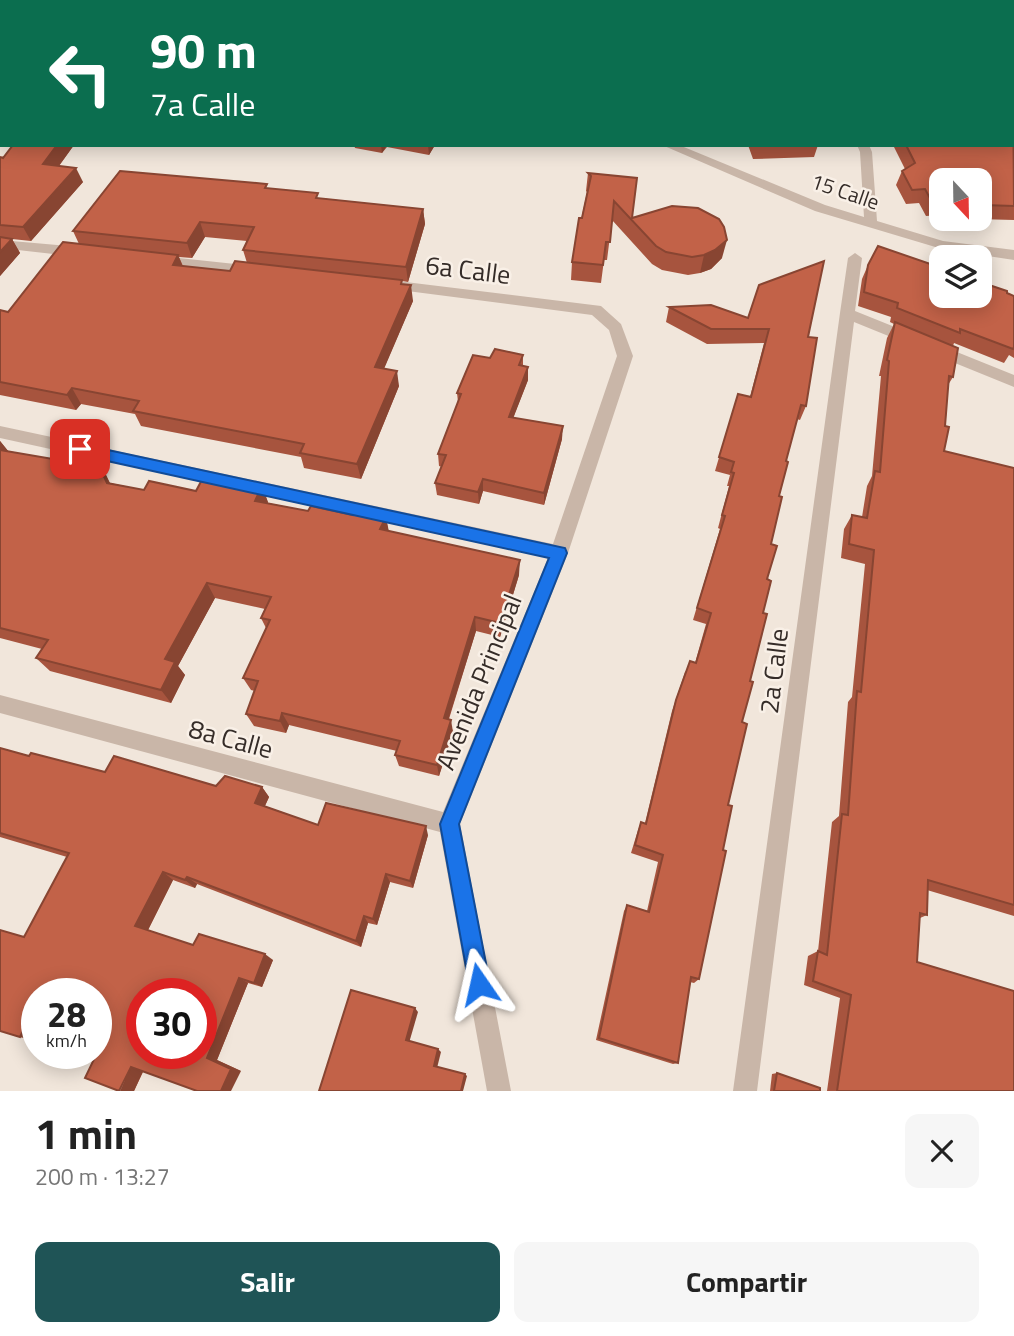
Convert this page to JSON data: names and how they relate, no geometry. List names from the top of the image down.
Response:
{
  "streets": {
    "street": [
      "15 Calle",
      "6a Calle",
      "2a Calle",
      "Avenida Principal",
      "8a Calle"
    ]
  },
  "crossings": [
    ["6a Calle", "Avenida Principal"],
    ["Avenida Principal", "8a Calle"]
  ],
  "north": "bottom",
  "page": {
    "turn": ["90 m", "7a Calle"],
    "speed": "28 km/h",
    "limit": "30",
    "heading": ["1 min", "200 m · 13:27"],
    "buttons": ["Salir", "Compartir"]
  }
}
